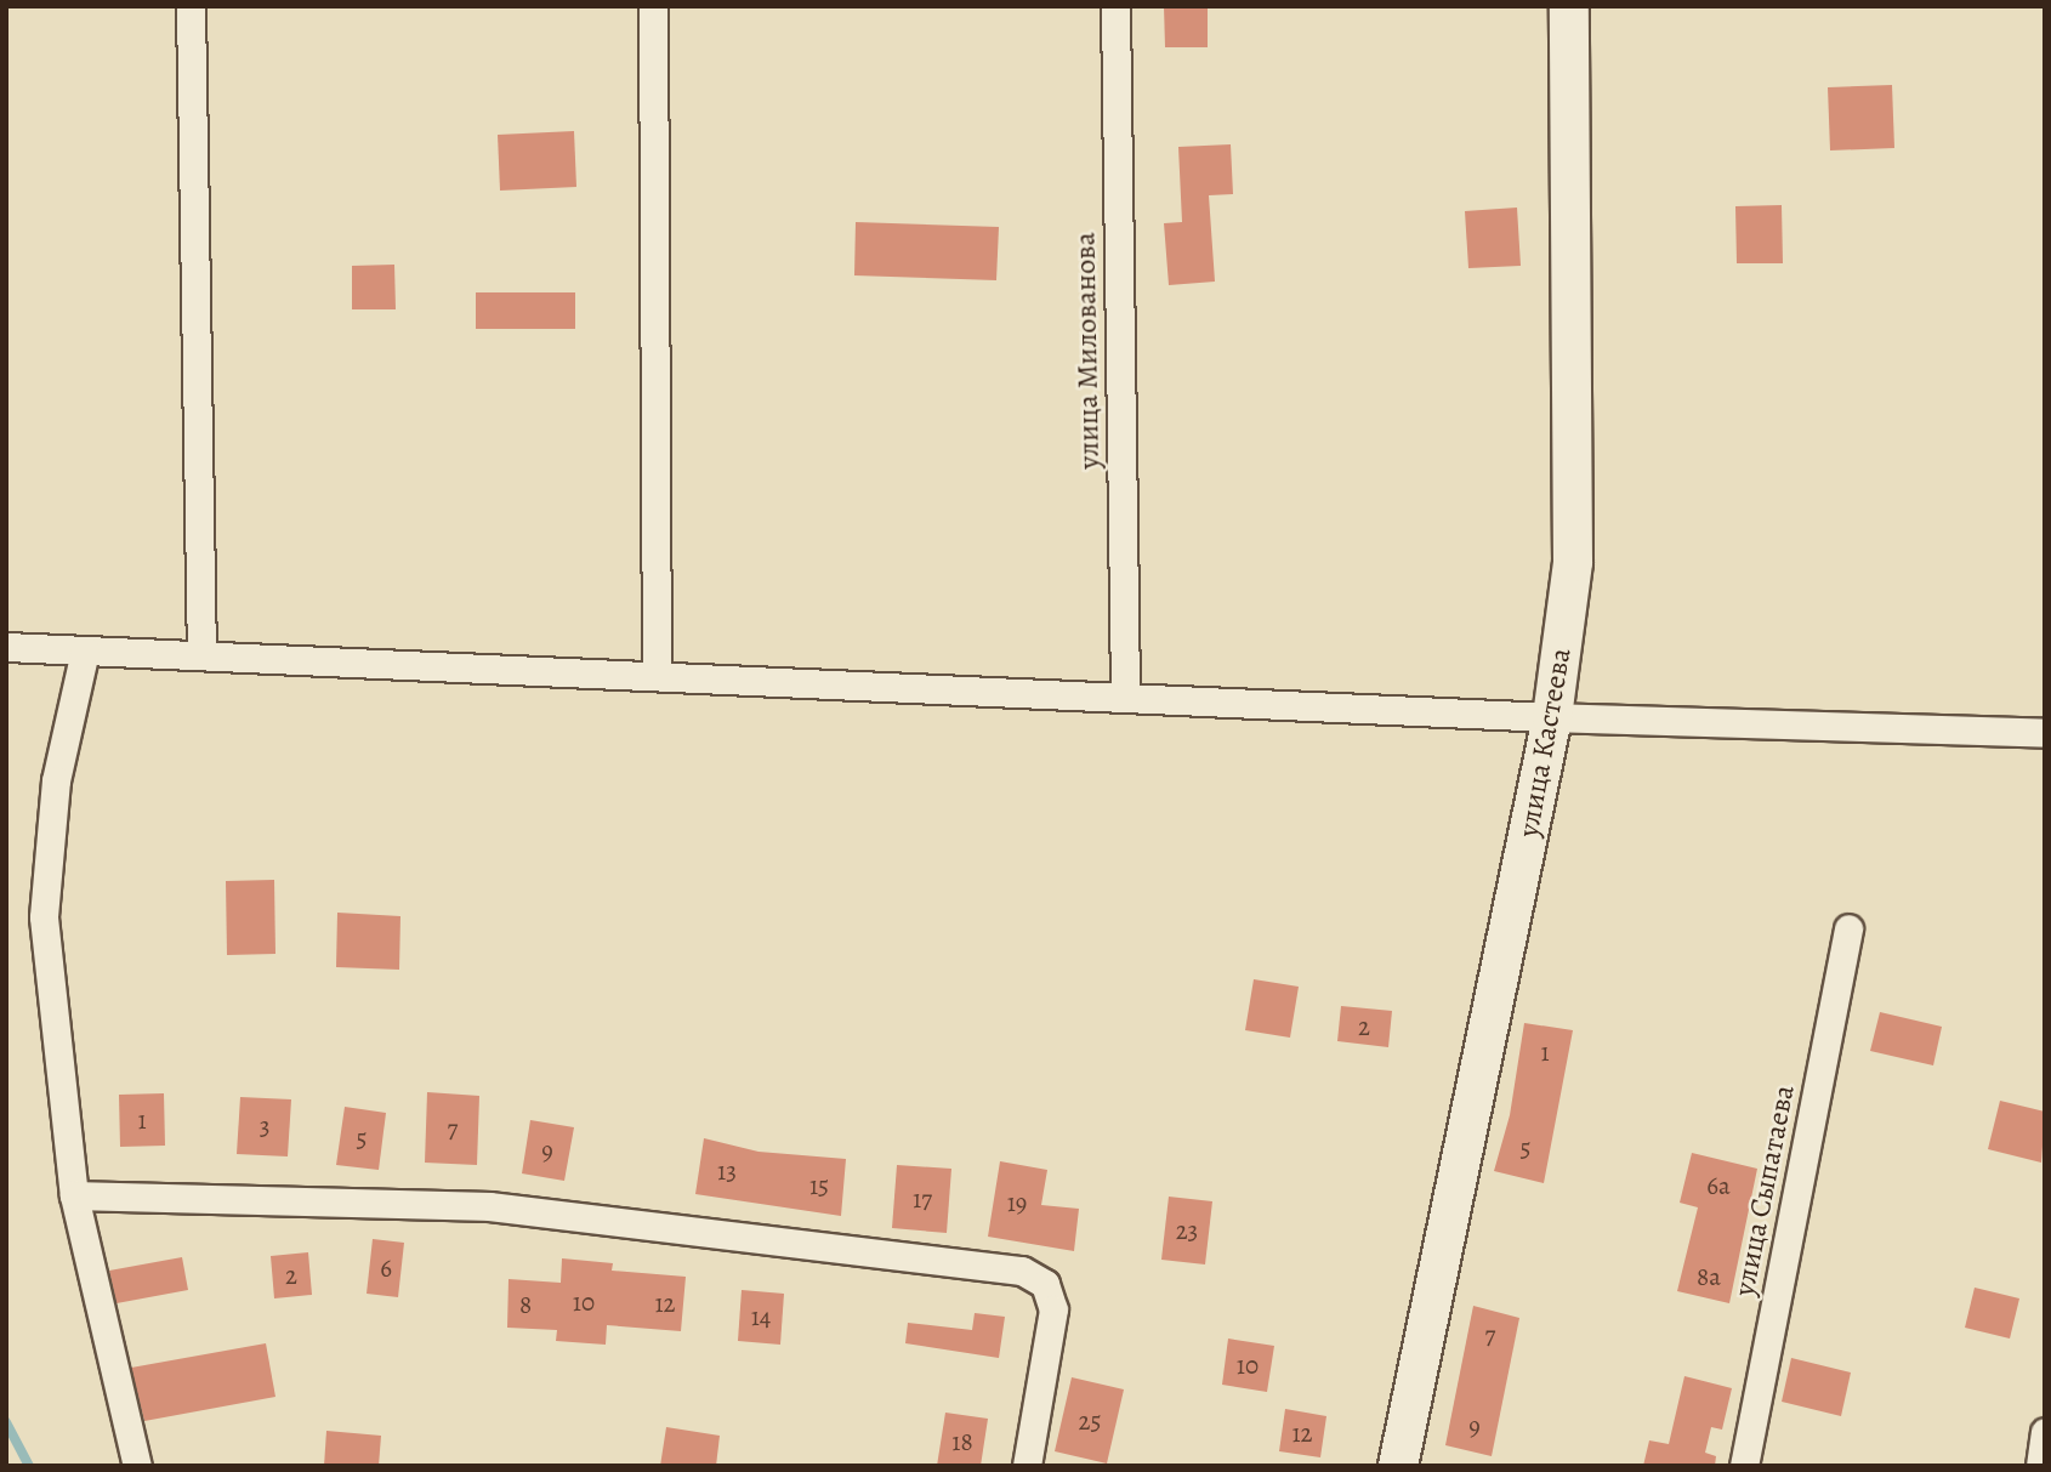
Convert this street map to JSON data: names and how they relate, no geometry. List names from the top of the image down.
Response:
{
  "streets": {
    "street": ["улица Милованова", "улица Кастеева", "улица Сыпатаева"]
  },
  "house_numbers": [
    "2",
    "1",
    "1",
    "3",
    "7",
    "5",
    "5",
    "9",
    "13",
    "15",
    "6а",
    "17",
    "19",
    "23",
    "6",
    "2",
    "8а",
    "10",
    "12",
    "8",
    "14",
    "7",
    "10",
    "25",
    "9",
    "12",
    "18"
  ]
}
